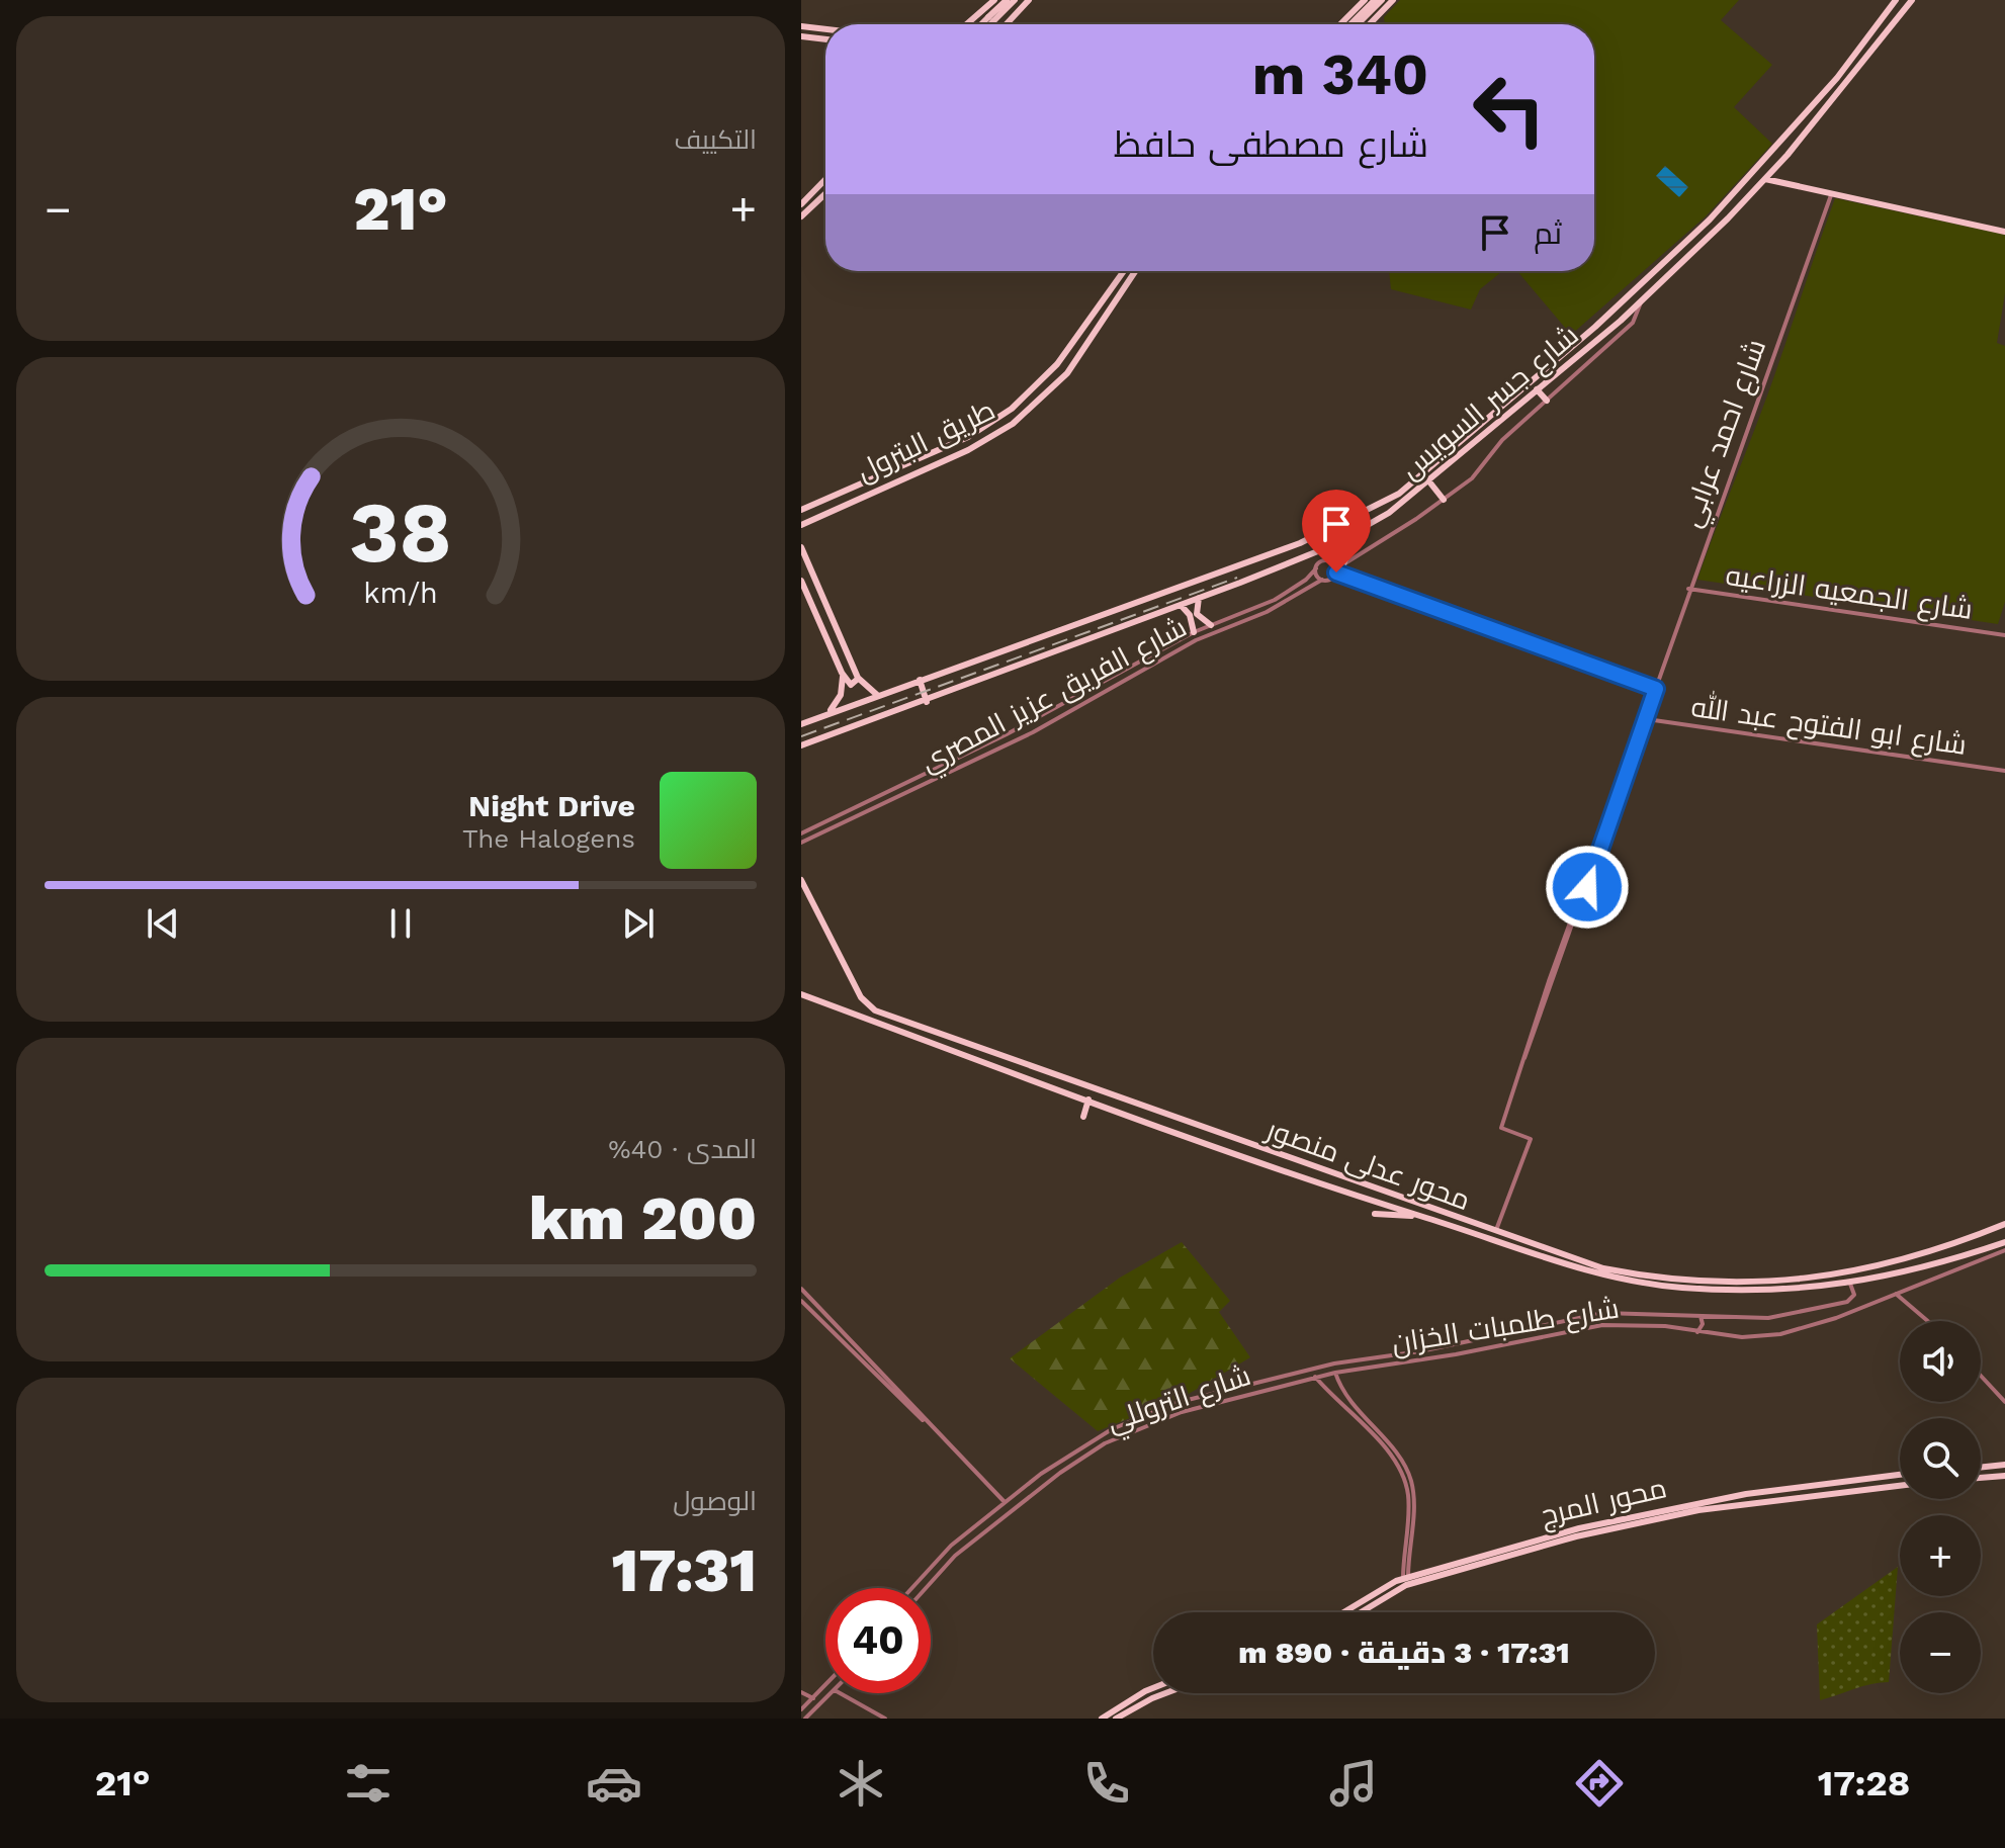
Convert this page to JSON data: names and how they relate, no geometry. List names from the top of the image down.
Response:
{
  "streets": {
    "main road": [
      "شارع جسر السويس",
      "طريق البترول",
      "محور عدلى منصور",
      "محور المرج"
    ],
    "street": [
      "شارع احمد عرابي",
      "شارع الجمعيه الزراعيه",
      "شارع الفريق عزيز المصري",
      "شارع ابو الفتوح عبد الله",
      "شارع طلمبات الخزان",
      "شارع التروللي"
    ]
  },
  "crossings": [
    ["شارع احمد عرابي", "شارع الجمعيه الزراعيه"],
    ["شارع احمد عرابي", "شارع ابو الفتوح عبد الله"],
    ["شارع احمد عرابي", "محور عدلى منصور"],
    ["محور عدلى منصور", "شارع طلمبات الخزان"],
    ["شارع طلمبات الخزان", "شارع التروللي"]
  ],
  "page": {
    "tile": [
      "التكييف",
      ["المدى · 40%", "200 km"],
      ["الوصول", "17:31"]
    ],
    "turn": ["340 m", "شارع مصطفى حافظ"],
    "heat": ["−", "21°", "+"],
    "then": "ثم",
    "song": ["Night Drive", "The Halogens"],
    "map_buttons": ["+", "−"],
    "limit": "40",
    "trip": "17:31 · 3 دقيقة · 890 m",
    "tabs": ["17:28", "21°"],
    "gauge": ["38", "km/h"]
  }
}
